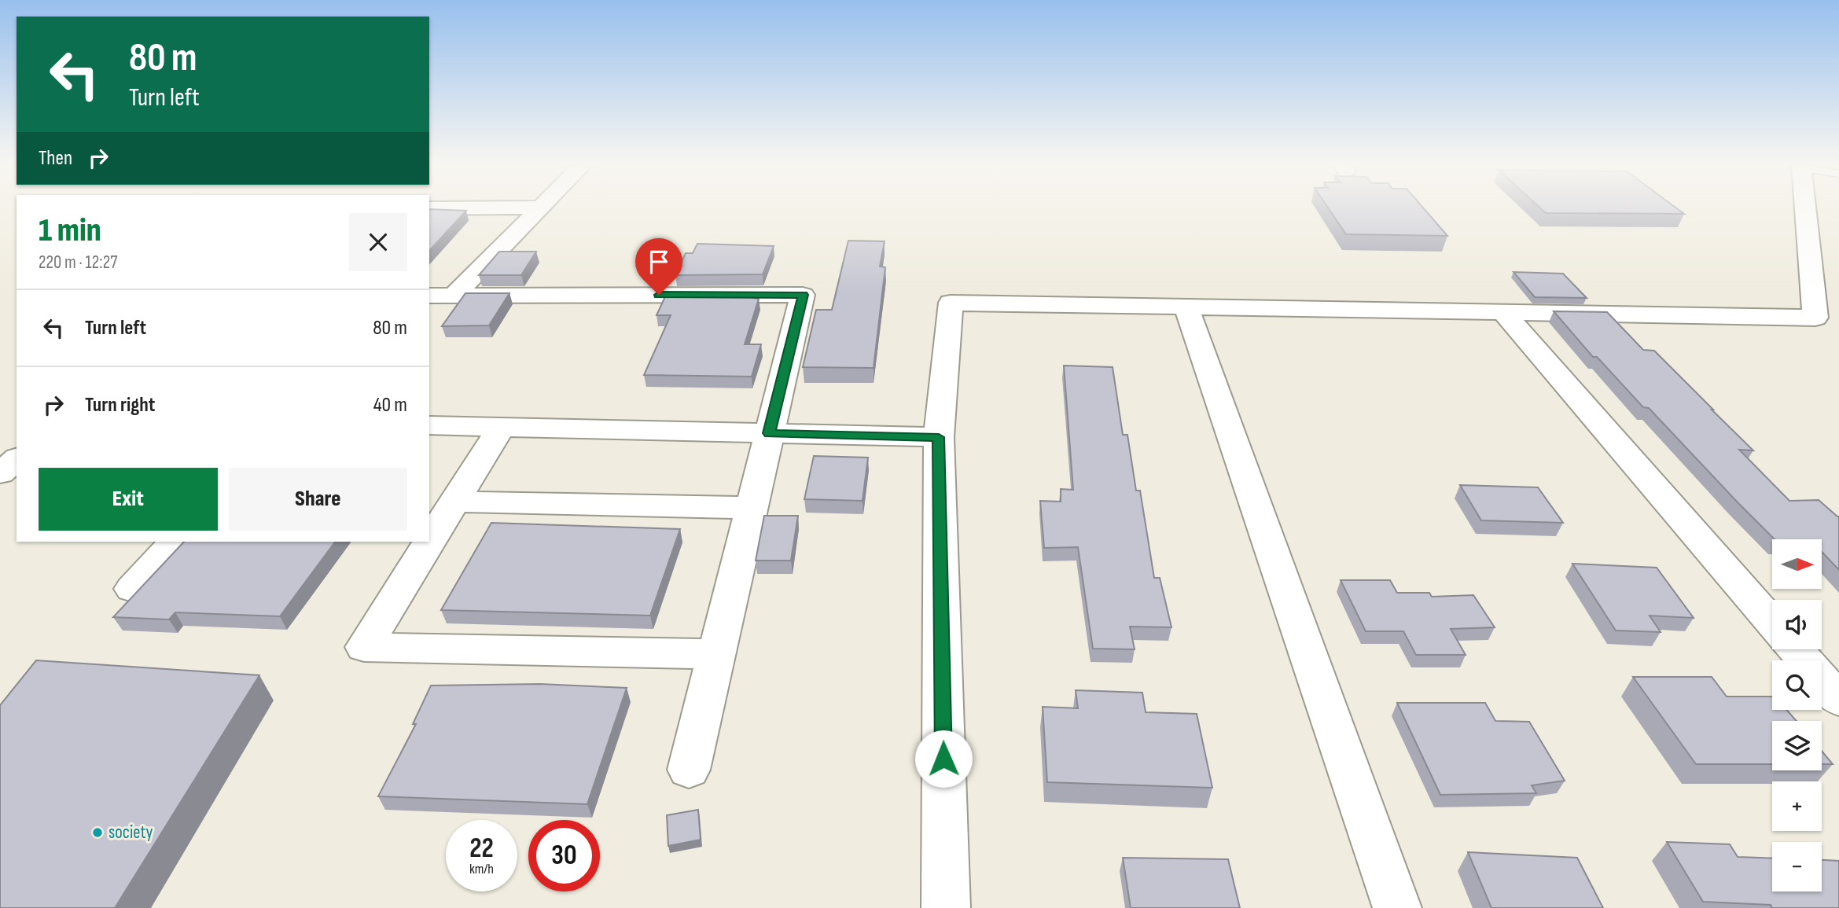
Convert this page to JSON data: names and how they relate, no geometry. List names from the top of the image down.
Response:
{
  "places": ["society"],
  "north": "right",
  "page": {
    "turn": ["80 m", "Turn left"],
    "then": "Then",
    "heading": ["1 min", "220 m · 12:27"],
    "list": [
      {
        "name": "Turn left",
        "value": "80 m"
      },
      {
        "name": "Turn right",
        "value": "40 m"
      }
    ],
    "buttons": ["Exit", "Share"],
    "map_buttons": ["+", "−"],
    "speed": "22 km/h",
    "limit": "30"
  }
}
